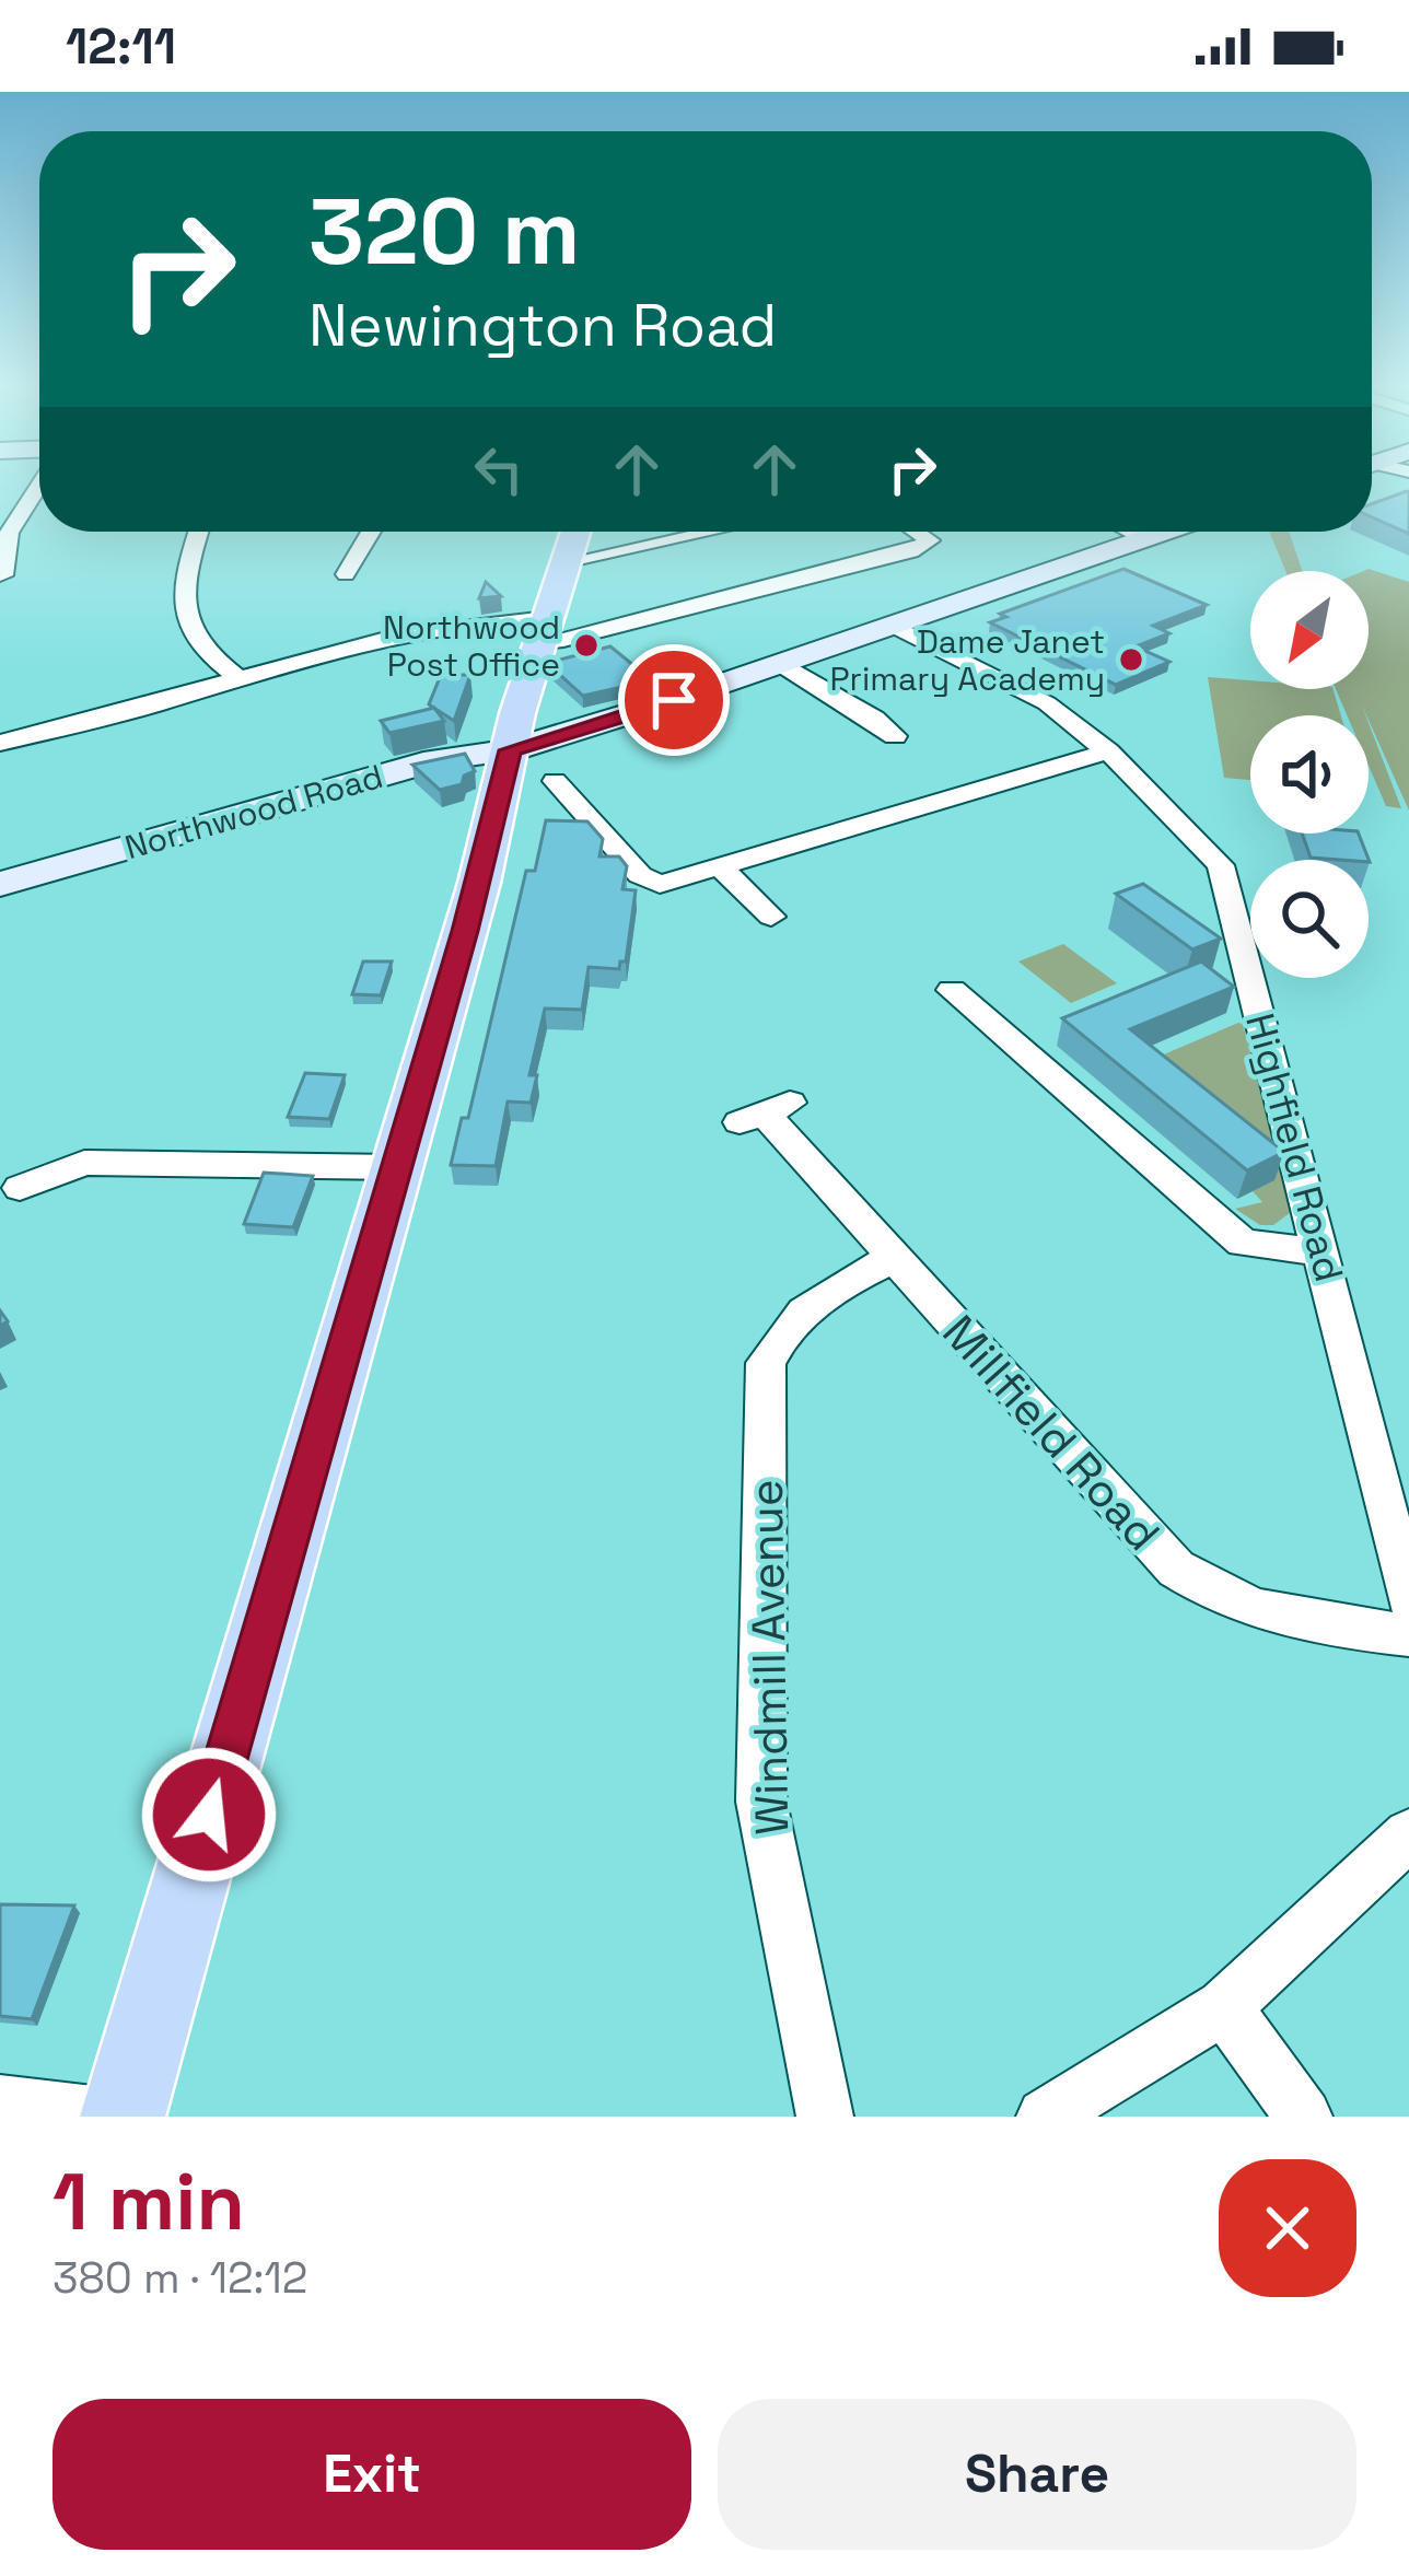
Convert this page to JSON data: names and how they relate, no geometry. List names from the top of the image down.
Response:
{
  "streets": {
    "main road": ["Northwood Road"],
    "street": ["Highfield Road", "Millfield Road", "Windmill Avenue"]
  },
  "crossings": [
    ["Northwood Road", "Highfield Road"],
    ["Millfield Road", "Windmill Avenue"]
  ],
  "places": ["Northwood Post Office", "Dame Janet Primary Academy"],
  "north": "bottom left",
  "page": {
    "status": "12:11",
    "turn": ["320 m", "Newington Road"],
    "heading": ["1 min", "380 m · 12:12"],
    "buttons": ["Exit", "Share"]
  }
}
